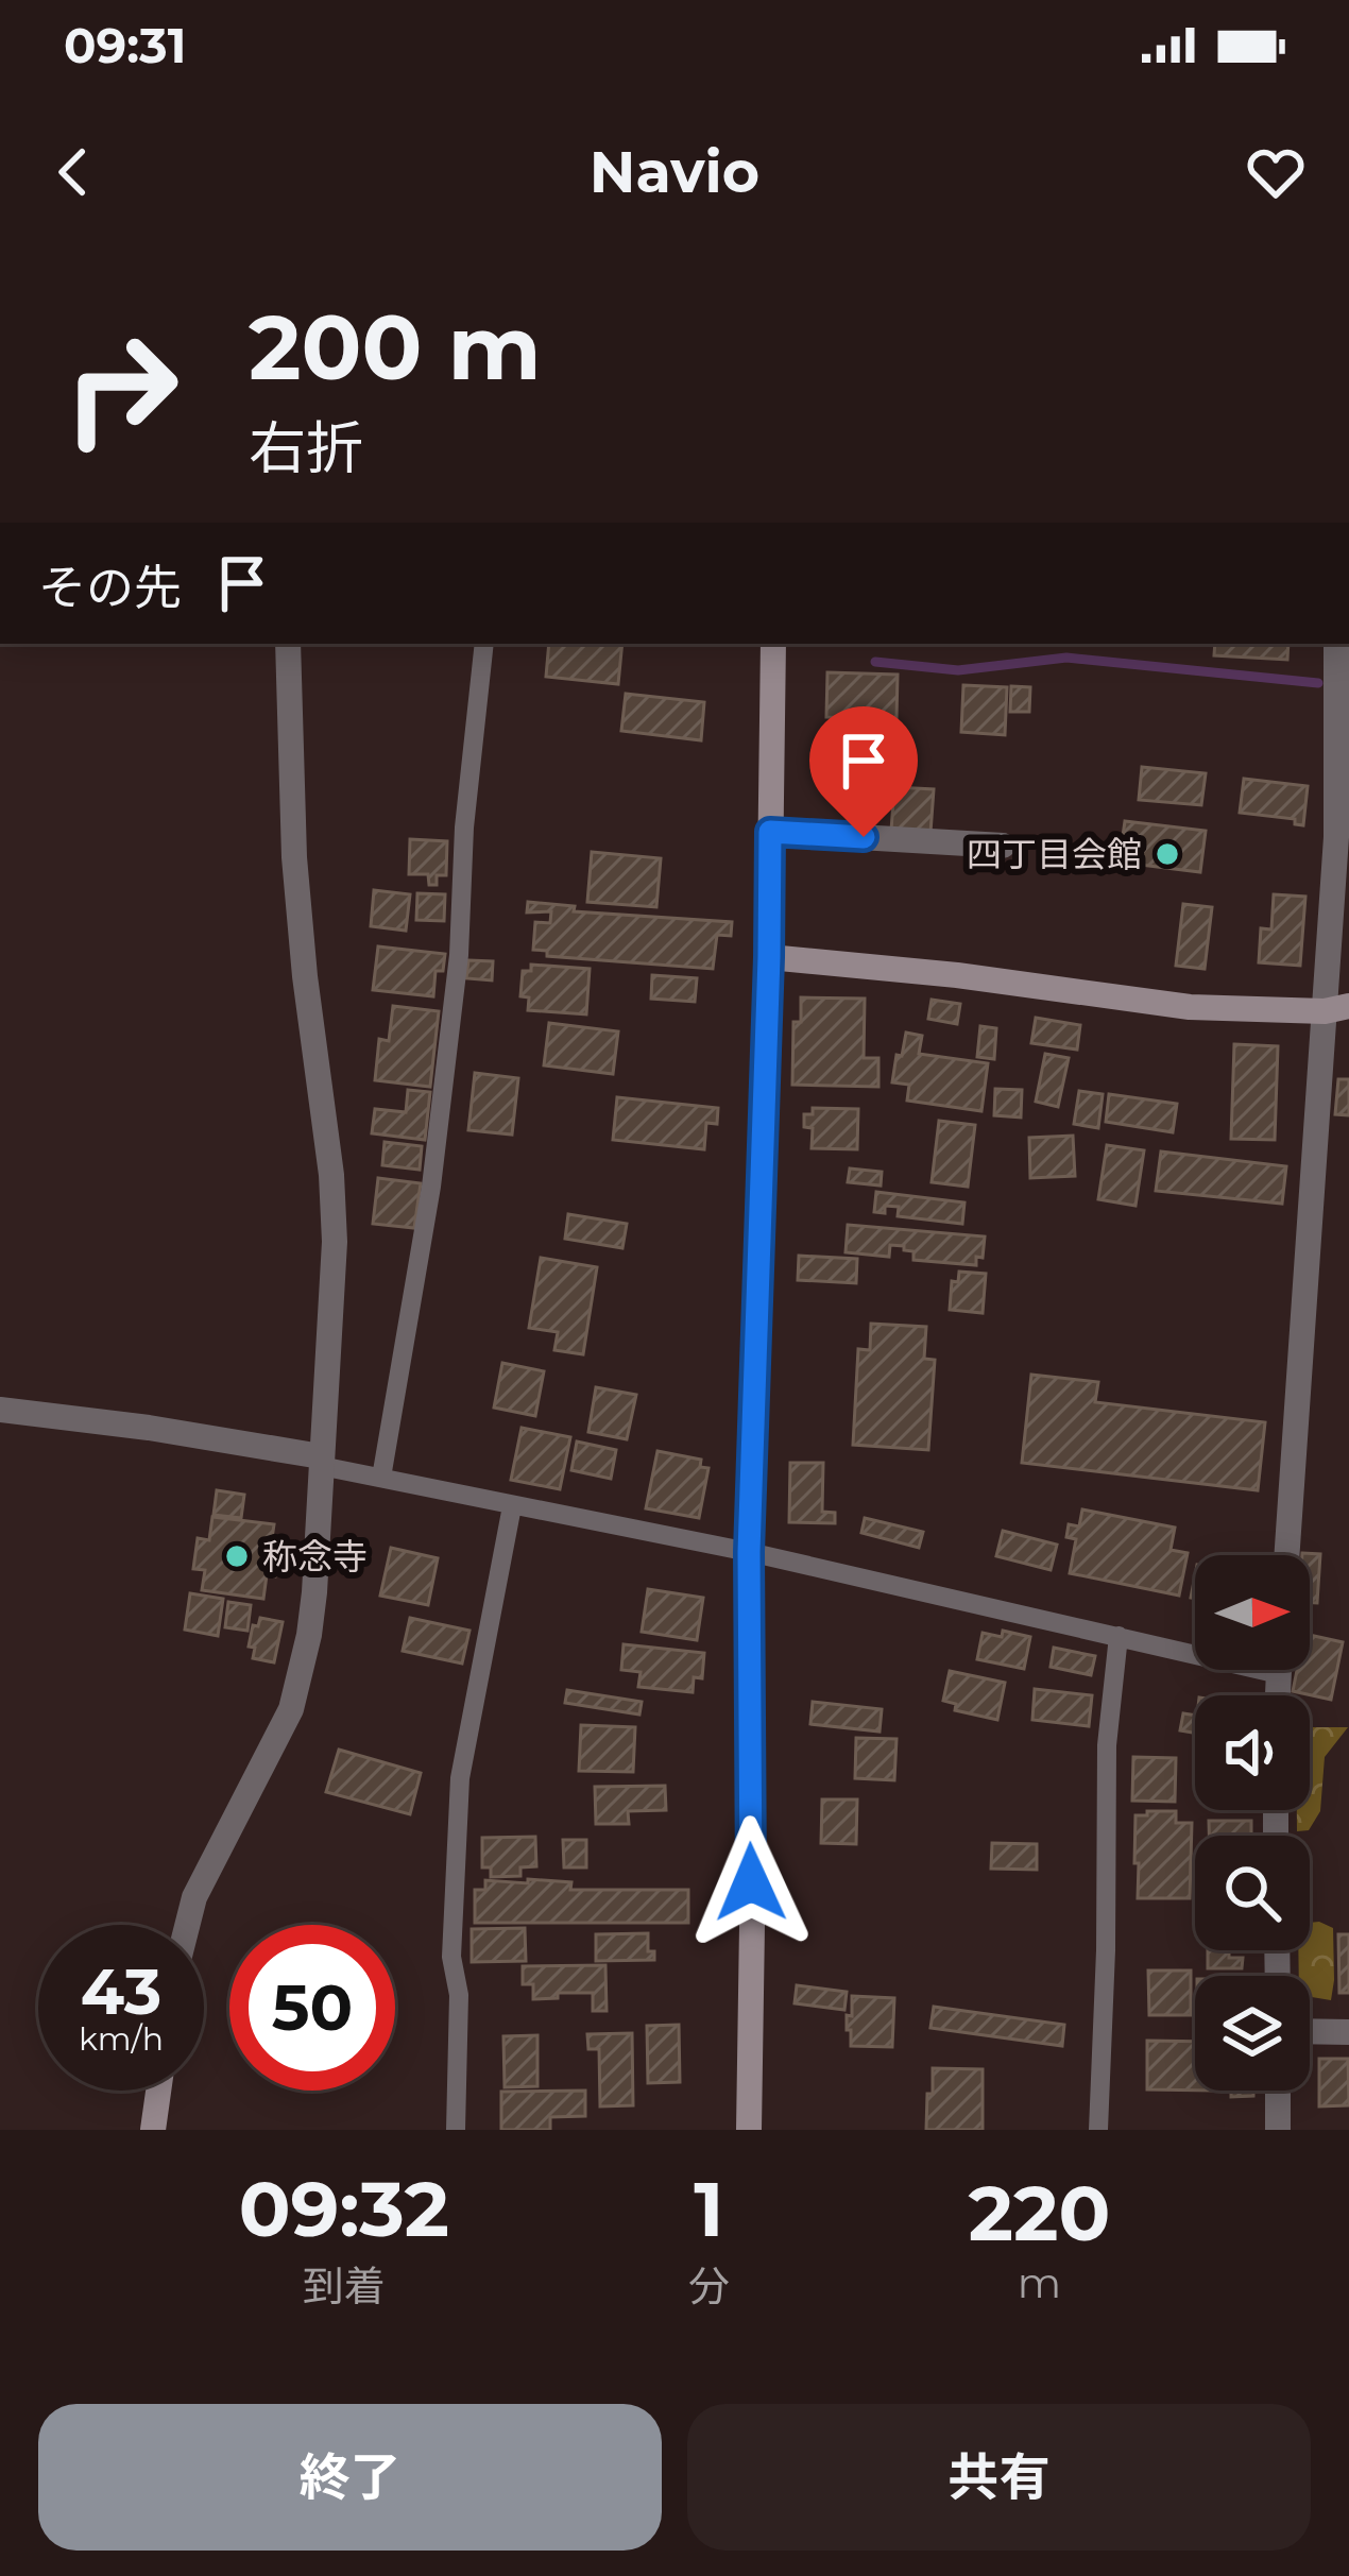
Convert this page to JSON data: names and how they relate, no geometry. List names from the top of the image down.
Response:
{
  "places": ["四丁目会館", "称念寺"],
  "north": "right",
  "page": {
    "status": "09:31",
    "header": "Navio",
    "turn": ["200 m", "右折"],
    "then": "その先",
    "speed": "43 km/h",
    "limit": "50",
    "eta": [
      "09:32",
      "到着",
      "1",
      "分",
      "220",
      "m"
    ],
    "buttons": ["終了", "共有"]
  }
}
